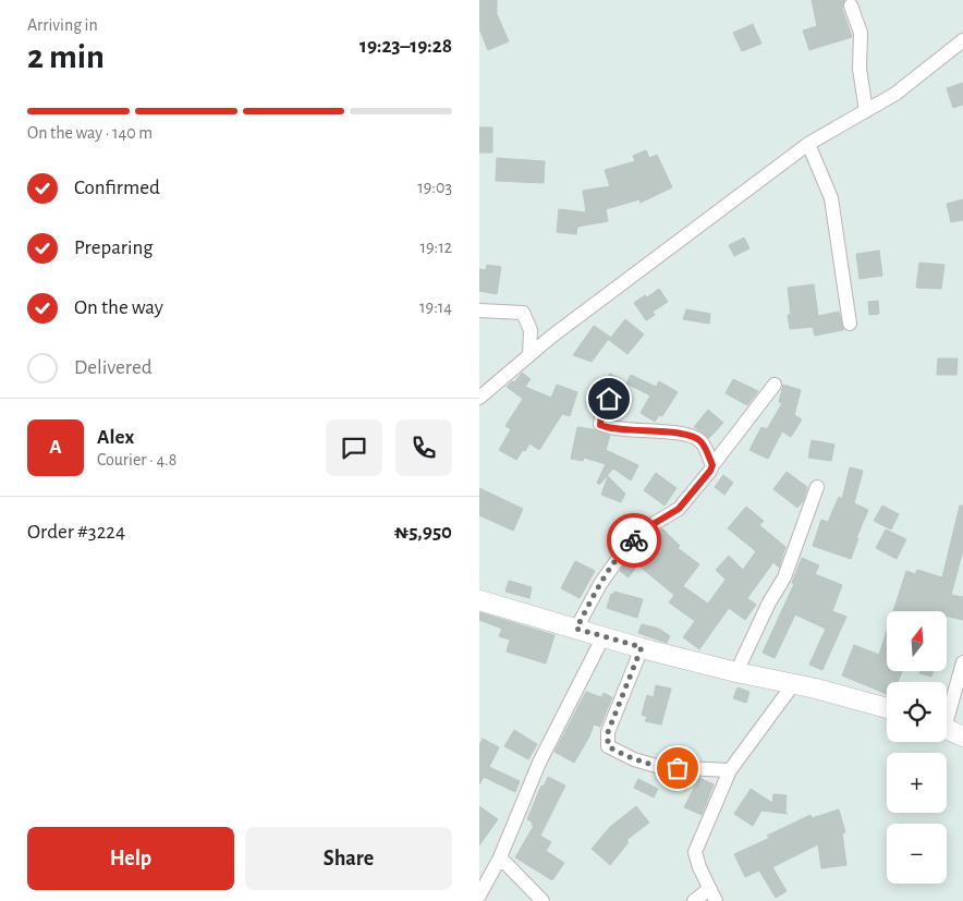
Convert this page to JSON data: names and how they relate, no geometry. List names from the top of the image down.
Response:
{
  "north": "top",
  "page": {
    "heading": ["2 min", "Arriving in", "19:23–19:28"],
    "panel": [
      "Alex",
      "Courier · 4.8",
      "Order #3224",
      "₦5,950"
    ],
    "bar": "On the way · 140 m",
    "list": [
      ["Confirmed", "19:03"],
      ["Preparing", "19:12"],
      ["On the way", "19:14"],
      "Delivered"
    ],
    "round": "A",
    "map_buttons": ["+", "−"],
    "buttons": ["Help", "Share"]
  }
}
